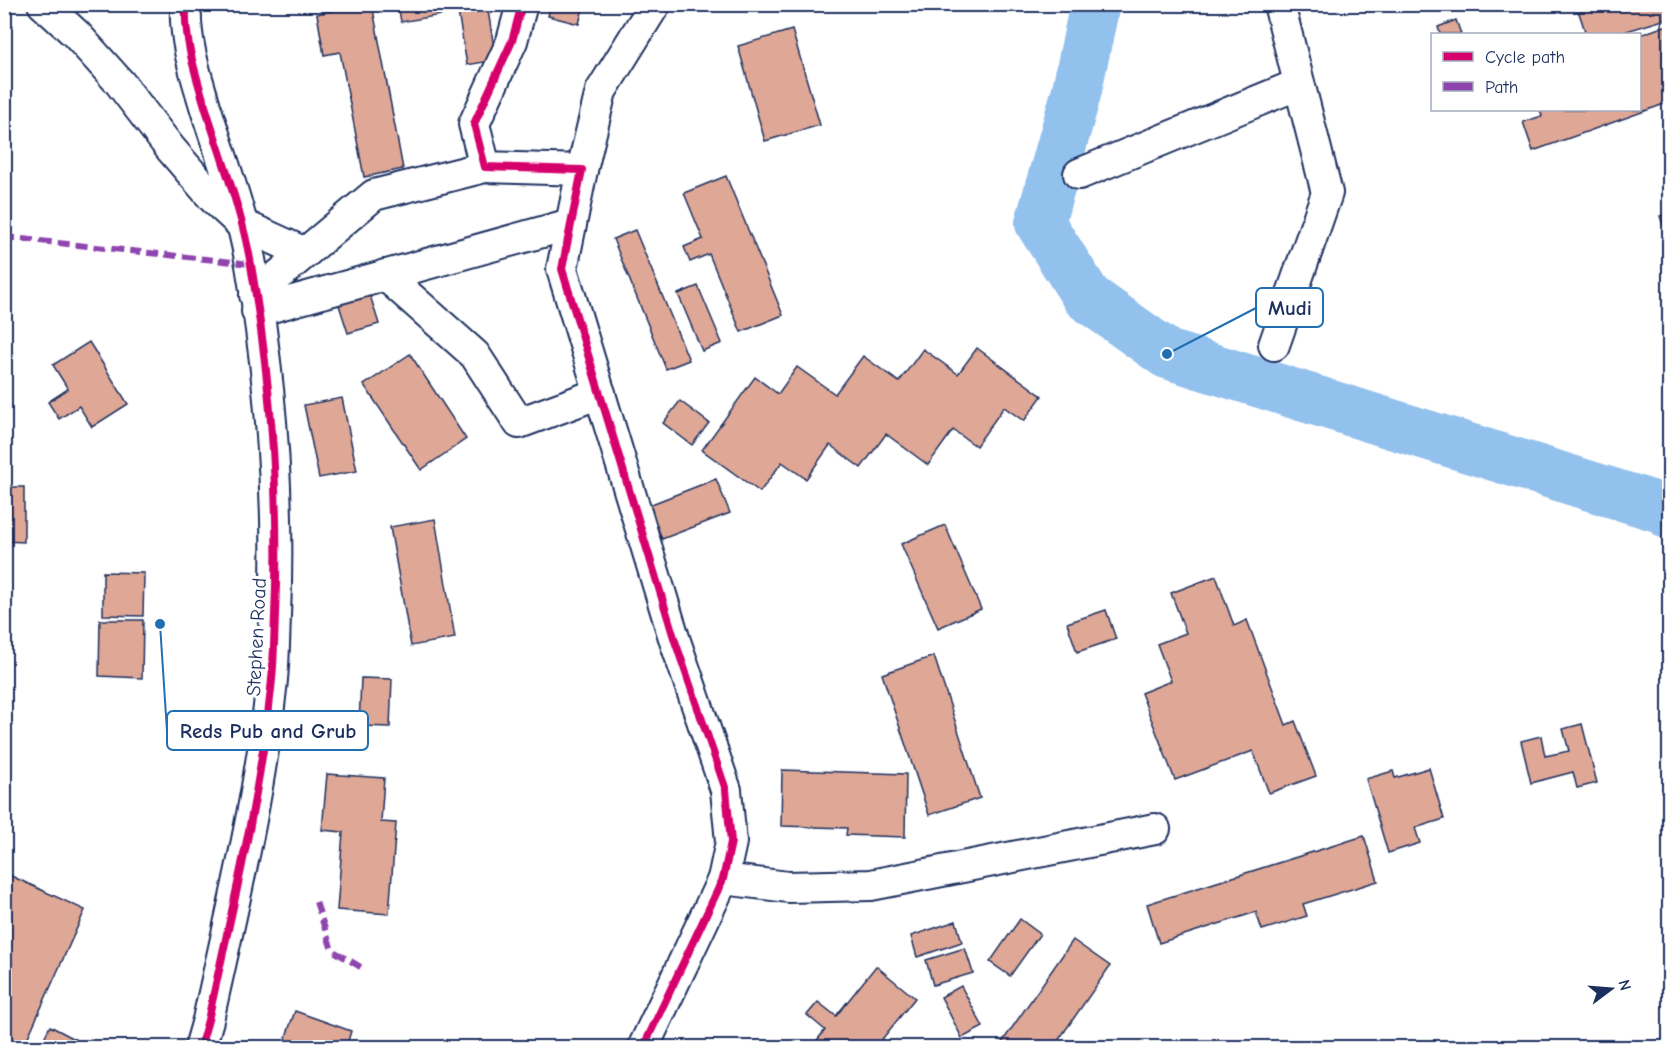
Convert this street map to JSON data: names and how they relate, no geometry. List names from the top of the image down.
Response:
{
  "streets": {
    "street": ["Stephen Road"]
  },
  "places": ["Mudi", "Reds Pub and Grub"],
  "legend": ["Cycle path", "Path"],
  "north": "right"
}
